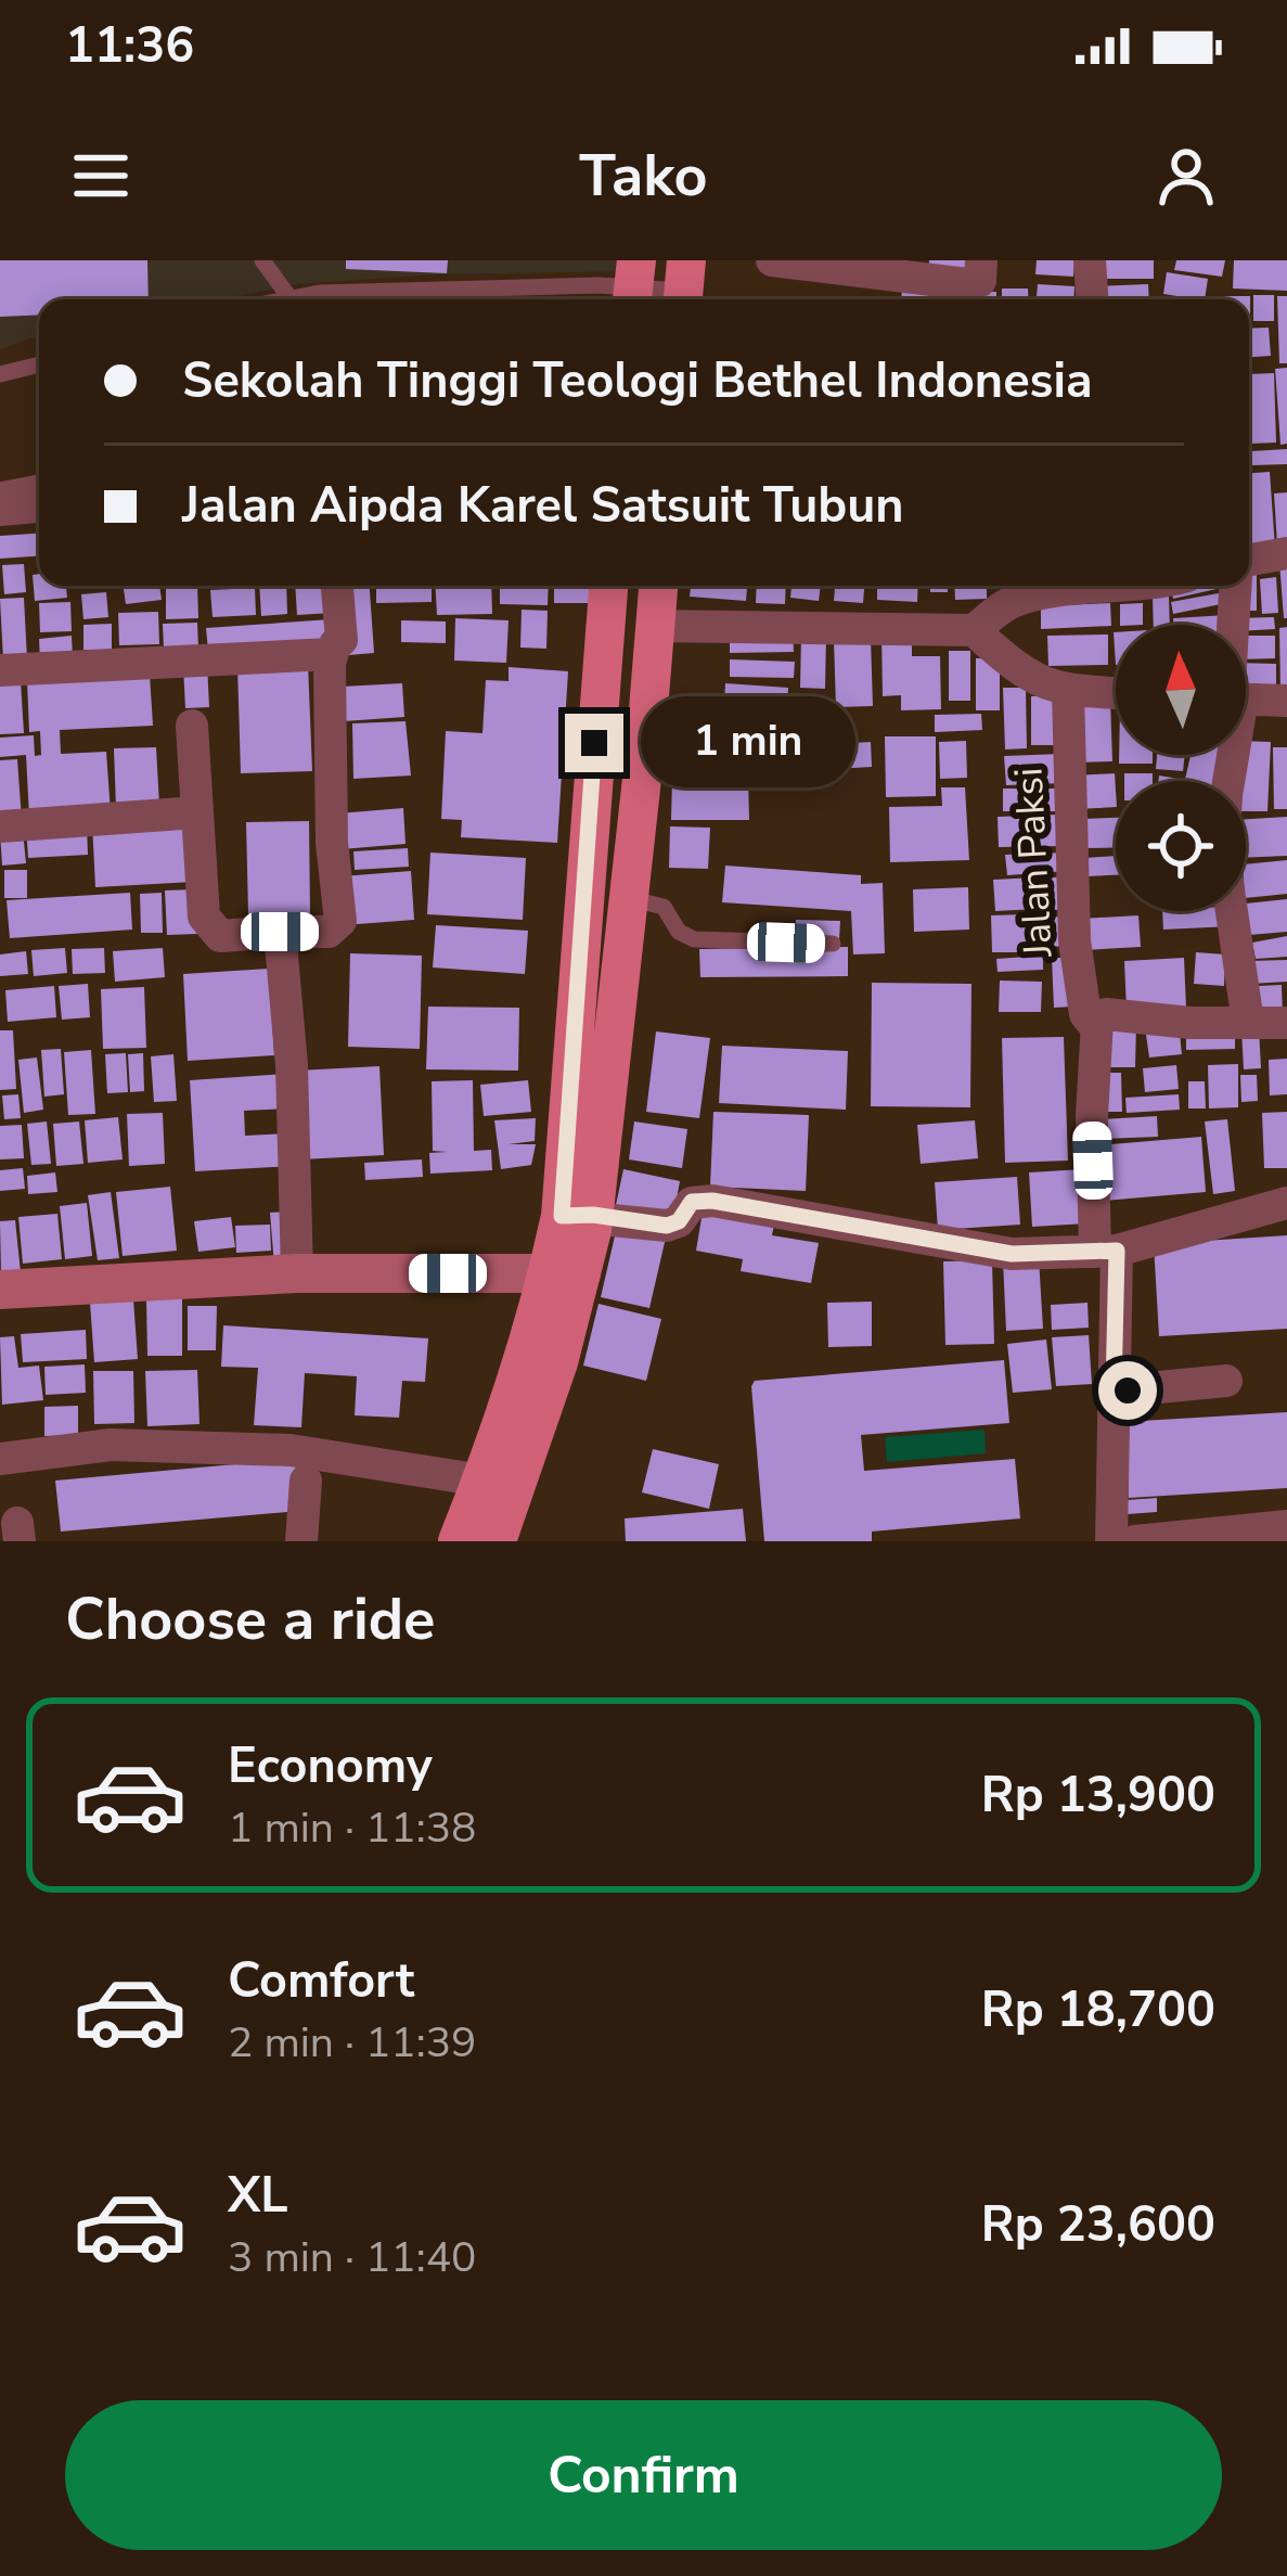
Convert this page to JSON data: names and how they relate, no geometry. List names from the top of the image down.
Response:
{
  "streets": {
    "street": ["Jalan Paksi"]
  },
  "north": "top",
  "page": {
    "status": "11:36",
    "header": "Tako",
    "banner": ["Sekolah Tinggi Teologi Bethel Indonesia", "Jalan Aipda Karel Satsuit Tubun"],
    "bubble": "1 min",
    "heading": "Choose a ride",
    "list": [
      {
        "name": "Economy",
        "note": "1 min · 11:38",
        "value": "Rp 13,900"
      },
      {
        "name": "Comfort",
        "note": "2 min · 11:39",
        "value": "Rp 18,700"
      },
      {
        "name": "XL",
        "note": "3 min · 11:40",
        "value": "Rp 23,600"
      }
    ],
    "buttons": "Confirm"
  }
}
